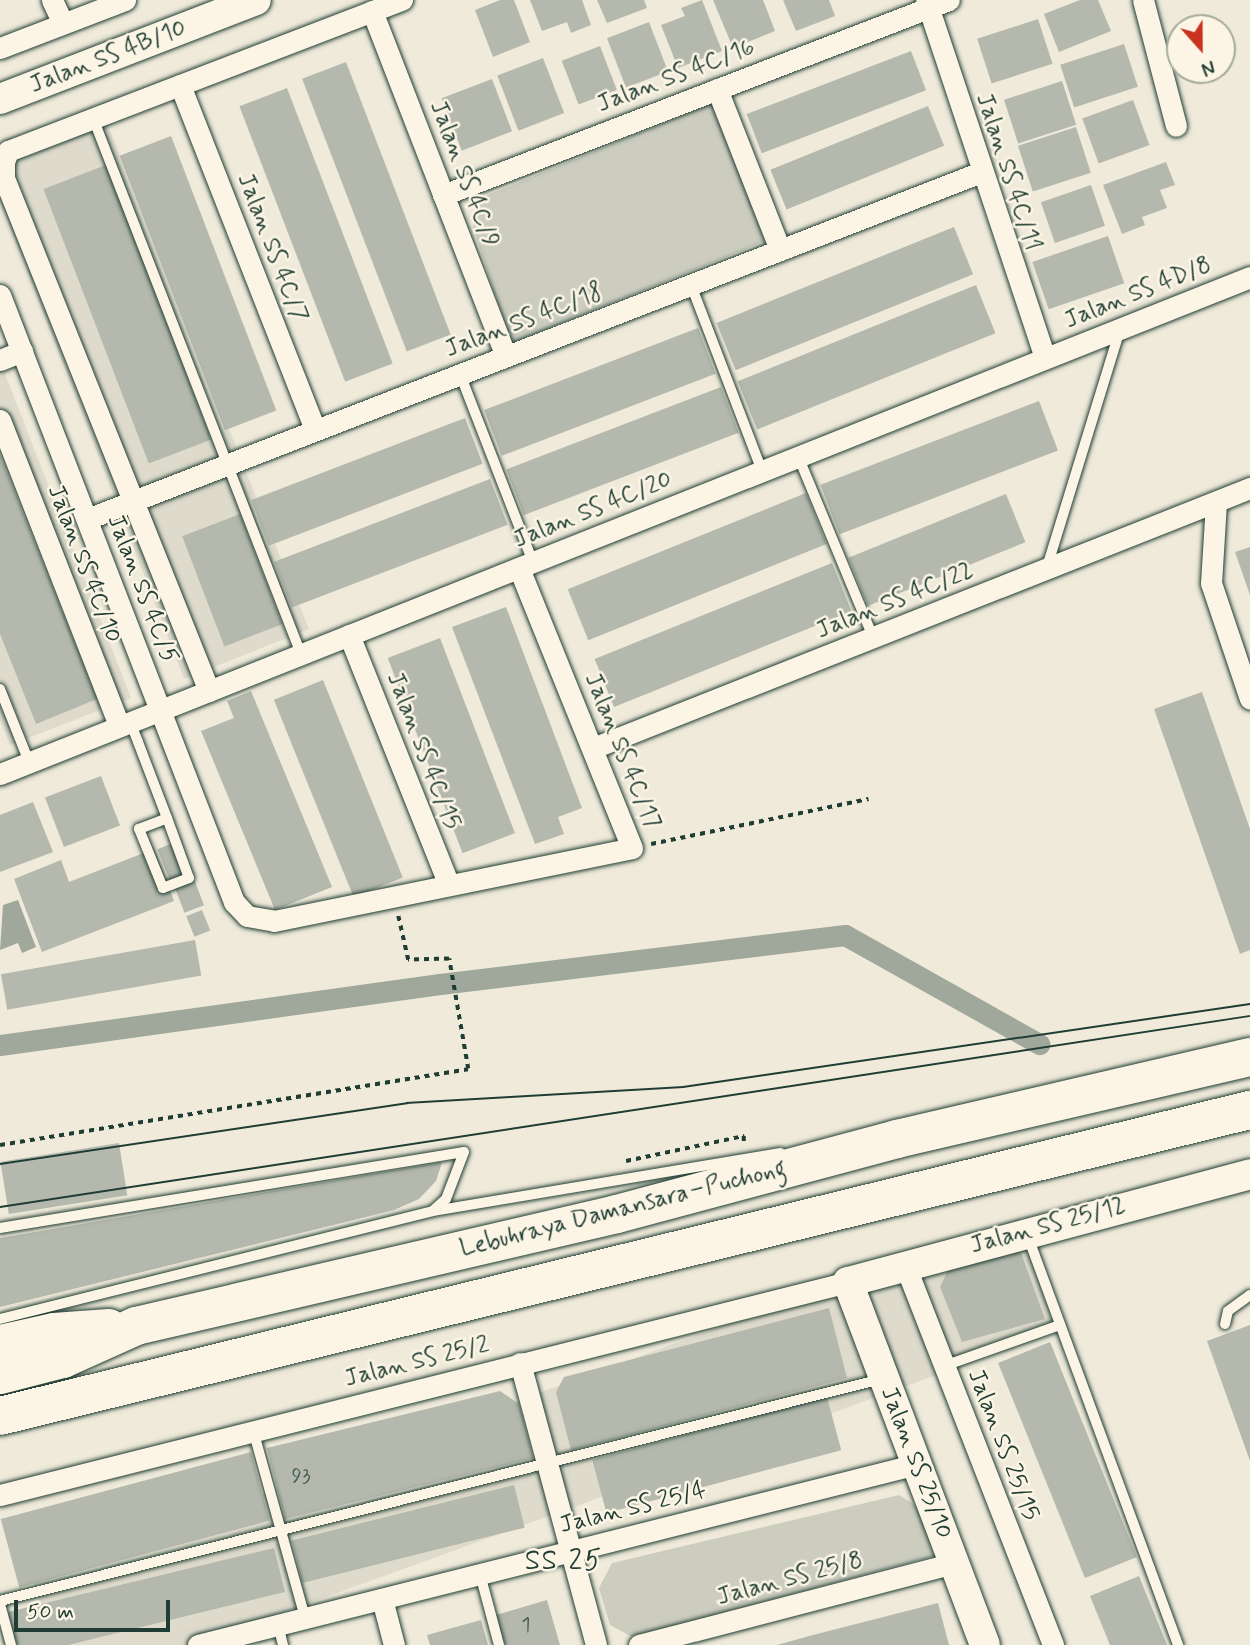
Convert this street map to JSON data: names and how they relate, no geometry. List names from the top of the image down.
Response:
{
  "streets": {
    "highway": ["Lebuhraya Damansara–Puchong"],
    "street": [
      "Jalan SS 4B/10",
      "Jalan SS 4C/16",
      "Jalan SS 4C/11",
      "Jalan SS 4C/9",
      "Jalan SS 4C/7",
      "Jalan SS 4D/8",
      "Jalan SS 4C/18",
      "Jalan SS 4C/20",
      "Jalan SS 4C/10",
      "Jalan SS 4C/5",
      "Jalan SS 4C/22",
      "Jalan SS 4C/15",
      "Jalan SS 4C/17",
      "Jalan SS 25/12",
      "Jalan SS 25/2",
      "Jalan SS 25/15",
      "Jalan SS 25/10",
      "Jalan SS 25/4",
      "Jalan SS 25/8"
    ]
  },
  "crossings": [
    ["Jalan SS 4C/16", "Jalan SS 4C/11"],
    ["Jalan SS 4C/16", "Jalan SS 4C/9"],
    ["Jalan SS 4C/11", "Jalan SS 4D/8"],
    ["Jalan SS 4C/11", "Jalan SS 4C/18"],
    ["Jalan SS 4C/11", "Jalan SS 4C/20"],
    ["Jalan SS 4C/9", "Jalan SS 4C/18"],
    ["Jalan SS 4C/7", "Jalan SS 4C/18"],
    ["Jalan SS 4D/8", "Jalan SS 4C/20"],
    ["Jalan SS 4C/18", "Jalan SS 4C/5"],
    ["Jalan SS 4C/20", "Jalan SS 4C/10"],
    ["Jalan SS 4C/20", "Jalan SS 4C/5"],
    ["Jalan SS 4C/20", "Jalan SS 4C/15"],
    ["Jalan SS 4C/20", "Jalan SS 4C/17"],
    ["Jalan SS 4C/22", "Jalan SS 4C/17"],
    ["Jalan SS 25/12", "Jalan SS 25/2"],
    ["Jalan SS 25/12", "Jalan SS 25/15"],
    ["Jalan SS 25/12", "Jalan SS 25/10"],
    ["Jalan SS 25/2", "Jalan SS 25/10"],
    ["Jalan SS 25/10", "Jalan SS 25/4"],
    ["Jalan SS 25/10", "Jalan SS 25/8"]
  ],
  "districts": ["SS 25"],
  "house_numbers": ["93", "1"],
  "scale_bar": "50 m",
  "north": "bottom"
}
